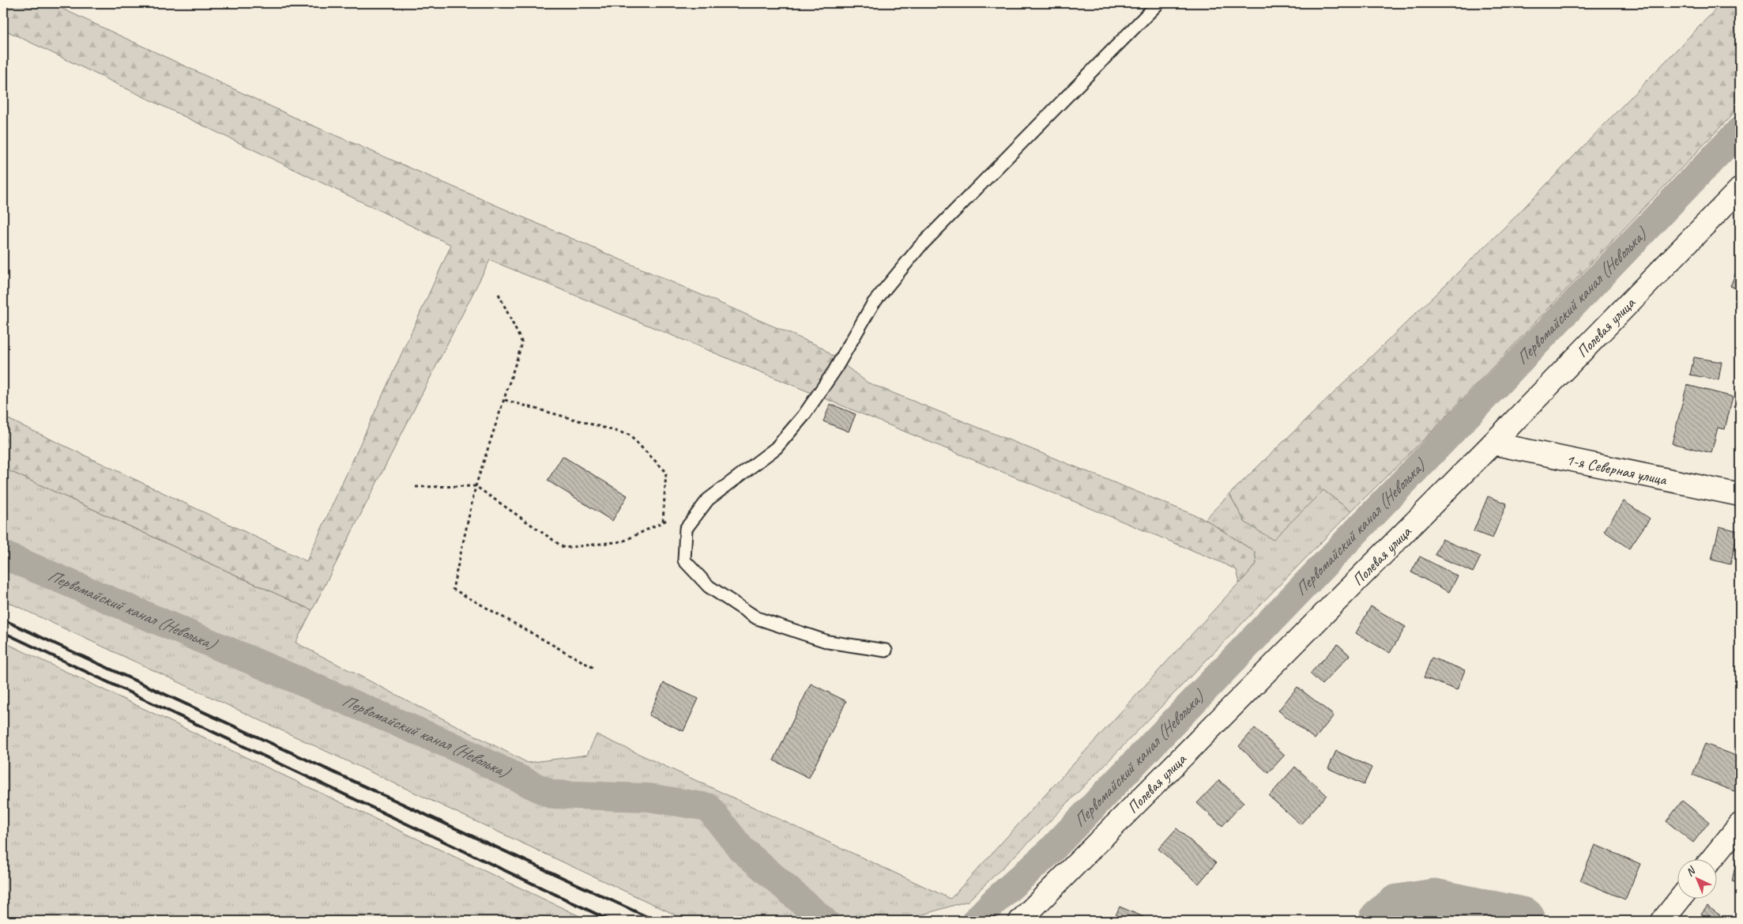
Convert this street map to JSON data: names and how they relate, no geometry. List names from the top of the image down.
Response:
{
  "streets": {
    "street": ["Полевая улица", "1-я Северная улица"]
  },
  "crossings": [
    ["Полевая улица", "1-я Северная улица"]
  ],
  "water": ["Первомайский канал (Неволька)"],
  "north": "top left"
}
